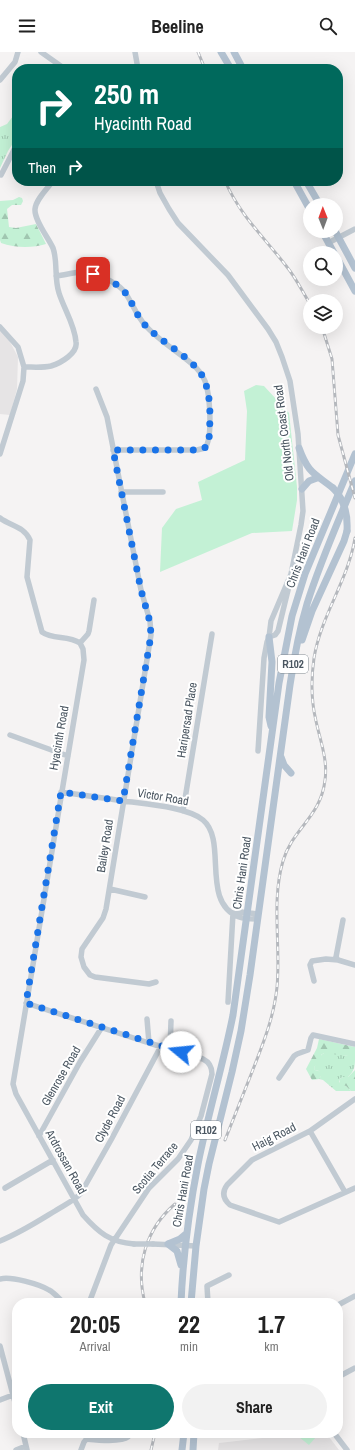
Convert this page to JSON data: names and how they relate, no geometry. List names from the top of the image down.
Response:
{
  "streets": {
    "main road": ["Chris Hani Road", "R102"],
    "street": [
      "Old North Coast Road",
      "Haripersad Place",
      "Hyacinth Road",
      "Victor Road",
      "Bailey Road",
      "Glenrose Road",
      "Clyde Road",
      "Haig Road",
      "Ardrossan Road",
      "Scotia Terrace"
    ]
  },
  "crossings": [
    ["Chris Hani Road", "Ardrossan Road"],
    ["Haripersad Place", "Victor Road"],
    ["Hyacinth Road", "Victor Road"],
    ["Hyacinth Road", "Ardrossan Road"],
    ["Victor Road", "Bailey Road"],
    ["Glenrose Road", "Ardrossan Road"],
    ["Clyde Road", "Ardrossan Road"],
    ["Ardrossan Road", "Scotia Terrace"]
  ],
  "north": "top",
  "page": {
    "header": "Beeline",
    "turn": ["250 m", "Hyacinth Road"],
    "then": "Then",
    "eta": [
      "20:05",
      "Arrival",
      "22",
      "min",
      "1.7",
      "km"
    ],
    "buttons": ["Exit", "Share"]
  }
}
